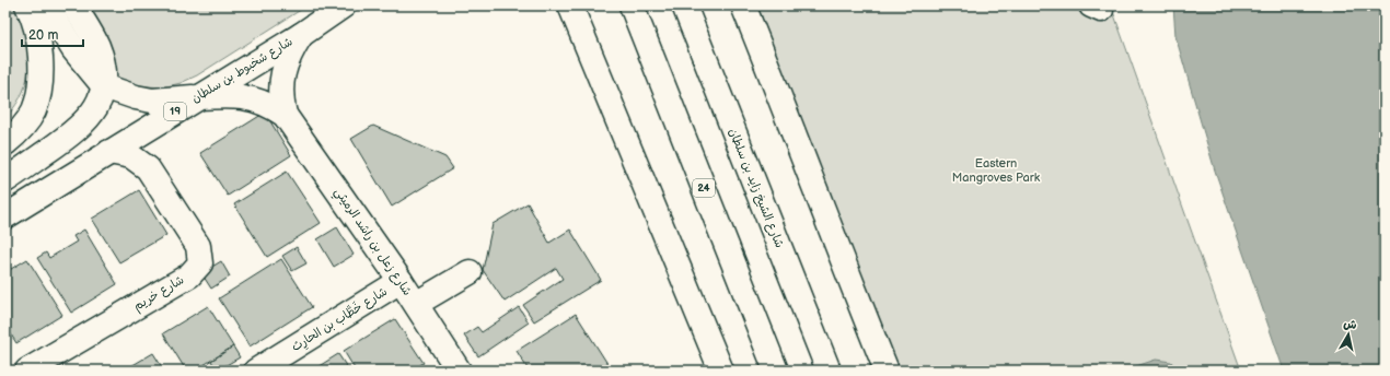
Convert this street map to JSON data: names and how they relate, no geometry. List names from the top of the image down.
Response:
{
  "streets": {
    "main road": [
      "شارع شخبوط بن سلطان",
      "19",
      "24",
      "شارع الشيخ زايد بن سلطان",
      "شارع زعل بن راشد الرميثي",
      "شارع خريم",
      "شارع خَطَّاب بن الحارِث"
    ]
  },
  "crossings": [
    ["شارع شخبوط بن سلطان", "شارع زعل بن راشد الرميثي"],
    ["شارع شخبوط بن سلطان", "شارع خريم"],
    ["شارع زعل بن راشد الرميثي", "شارع خَطَّاب بن الحارِث"]
  ],
  "parks": ["Eastern Mangroves Park"],
  "scale_bar": "20 m",
  "north": "top"
}
